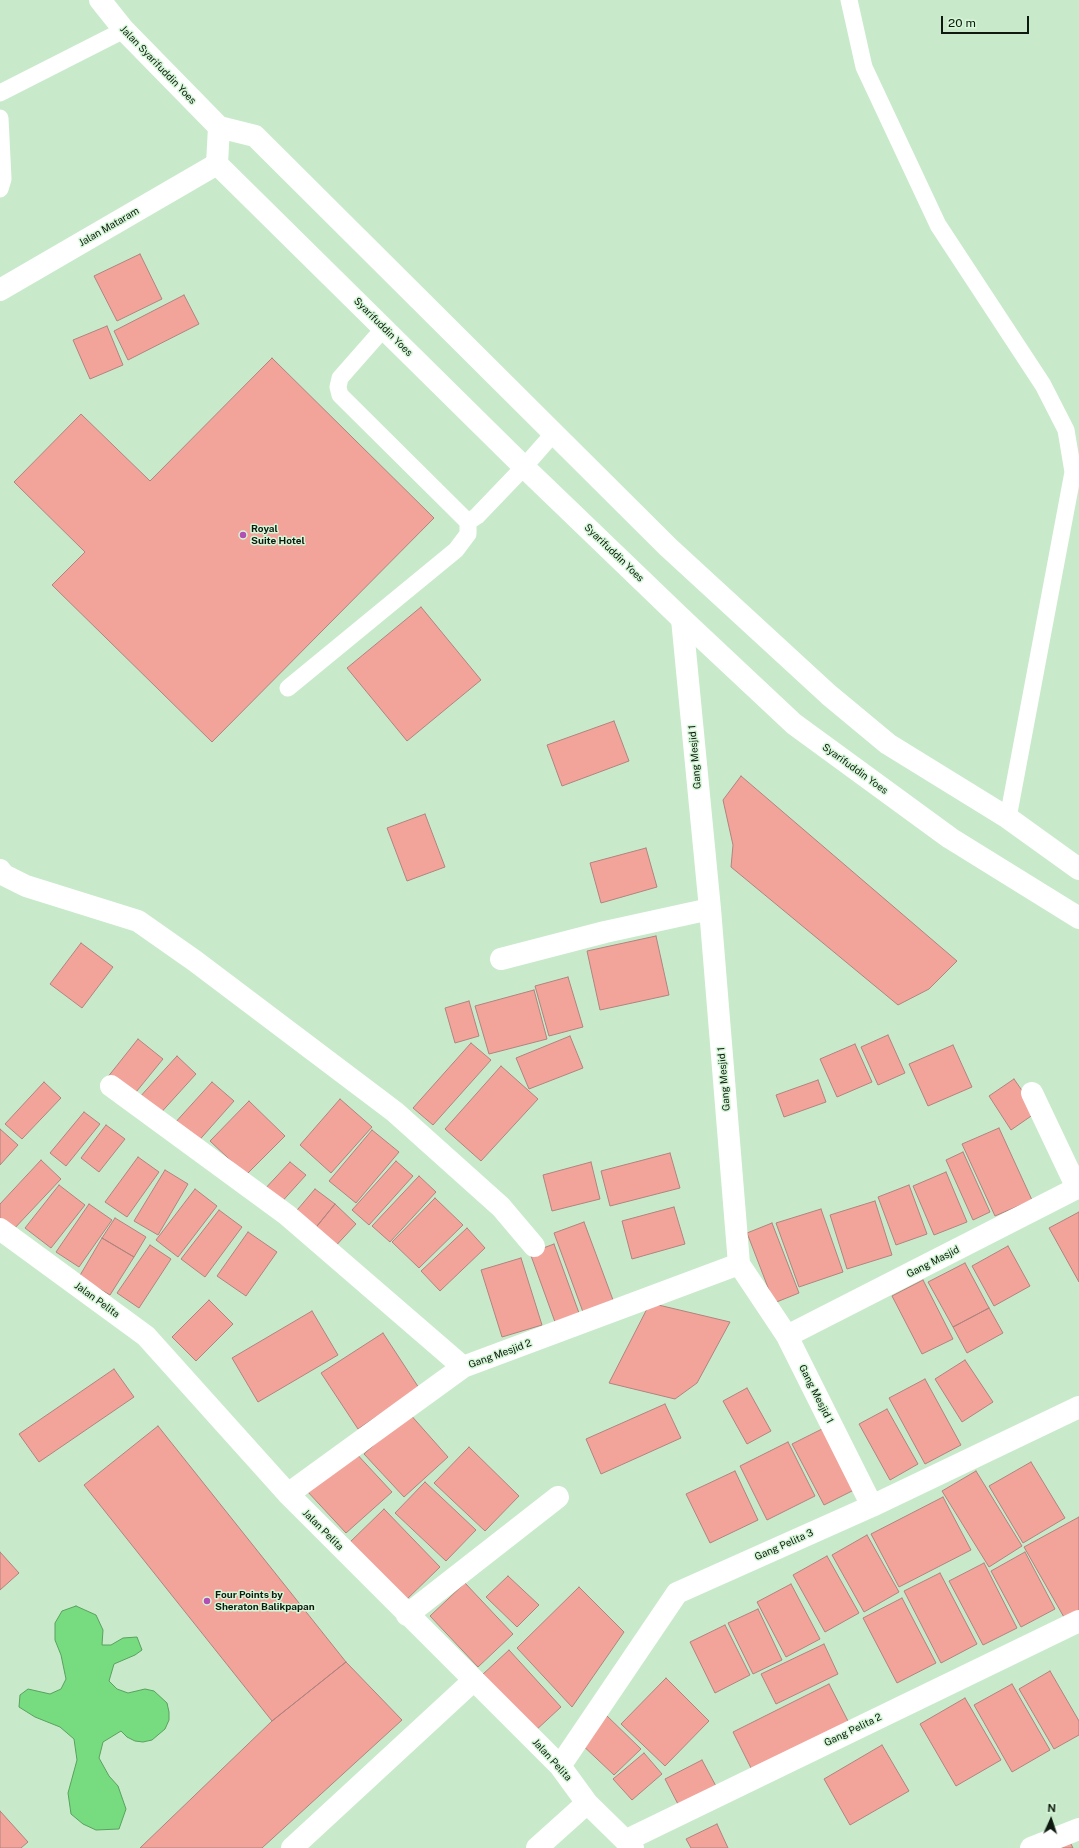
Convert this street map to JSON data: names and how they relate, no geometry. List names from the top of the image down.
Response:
{
  "streets": {
    "main road": [
      "Jalan Syarifuddin Yoes",
      "Jalan Mataram",
      "Syarifuddin Yoes",
      "Gang Mesjid 1",
      "Gang Masjid",
      "Jalan Pelita",
      "Gang Mesjid 2",
      "Gang Pelita 3",
      "Gang Pelita 2"
    ]
  },
  "crossings": [
    ["Jalan Mataram", "Syarifuddin Yoes"],
    ["Syarifuddin Yoes", "Gang Mesjid 1"],
    ["Gang Mesjid 1", "Gang Masjid"],
    ["Gang Mesjid 1", "Gang Mesjid 2"],
    ["Gang Mesjid 1", "Gang Pelita 3"],
    ["Jalan Pelita", "Gang Mesjid 2"],
    ["Jalan Pelita", "Gang Pelita 3"],
    ["Jalan Pelita", "Gang Pelita 2"]
  ],
  "places": ["Royal Suite Hotel", "Four Points by Sheraton Balikpapan"],
  "scale_bar": "20 m",
  "north": "top"
}
